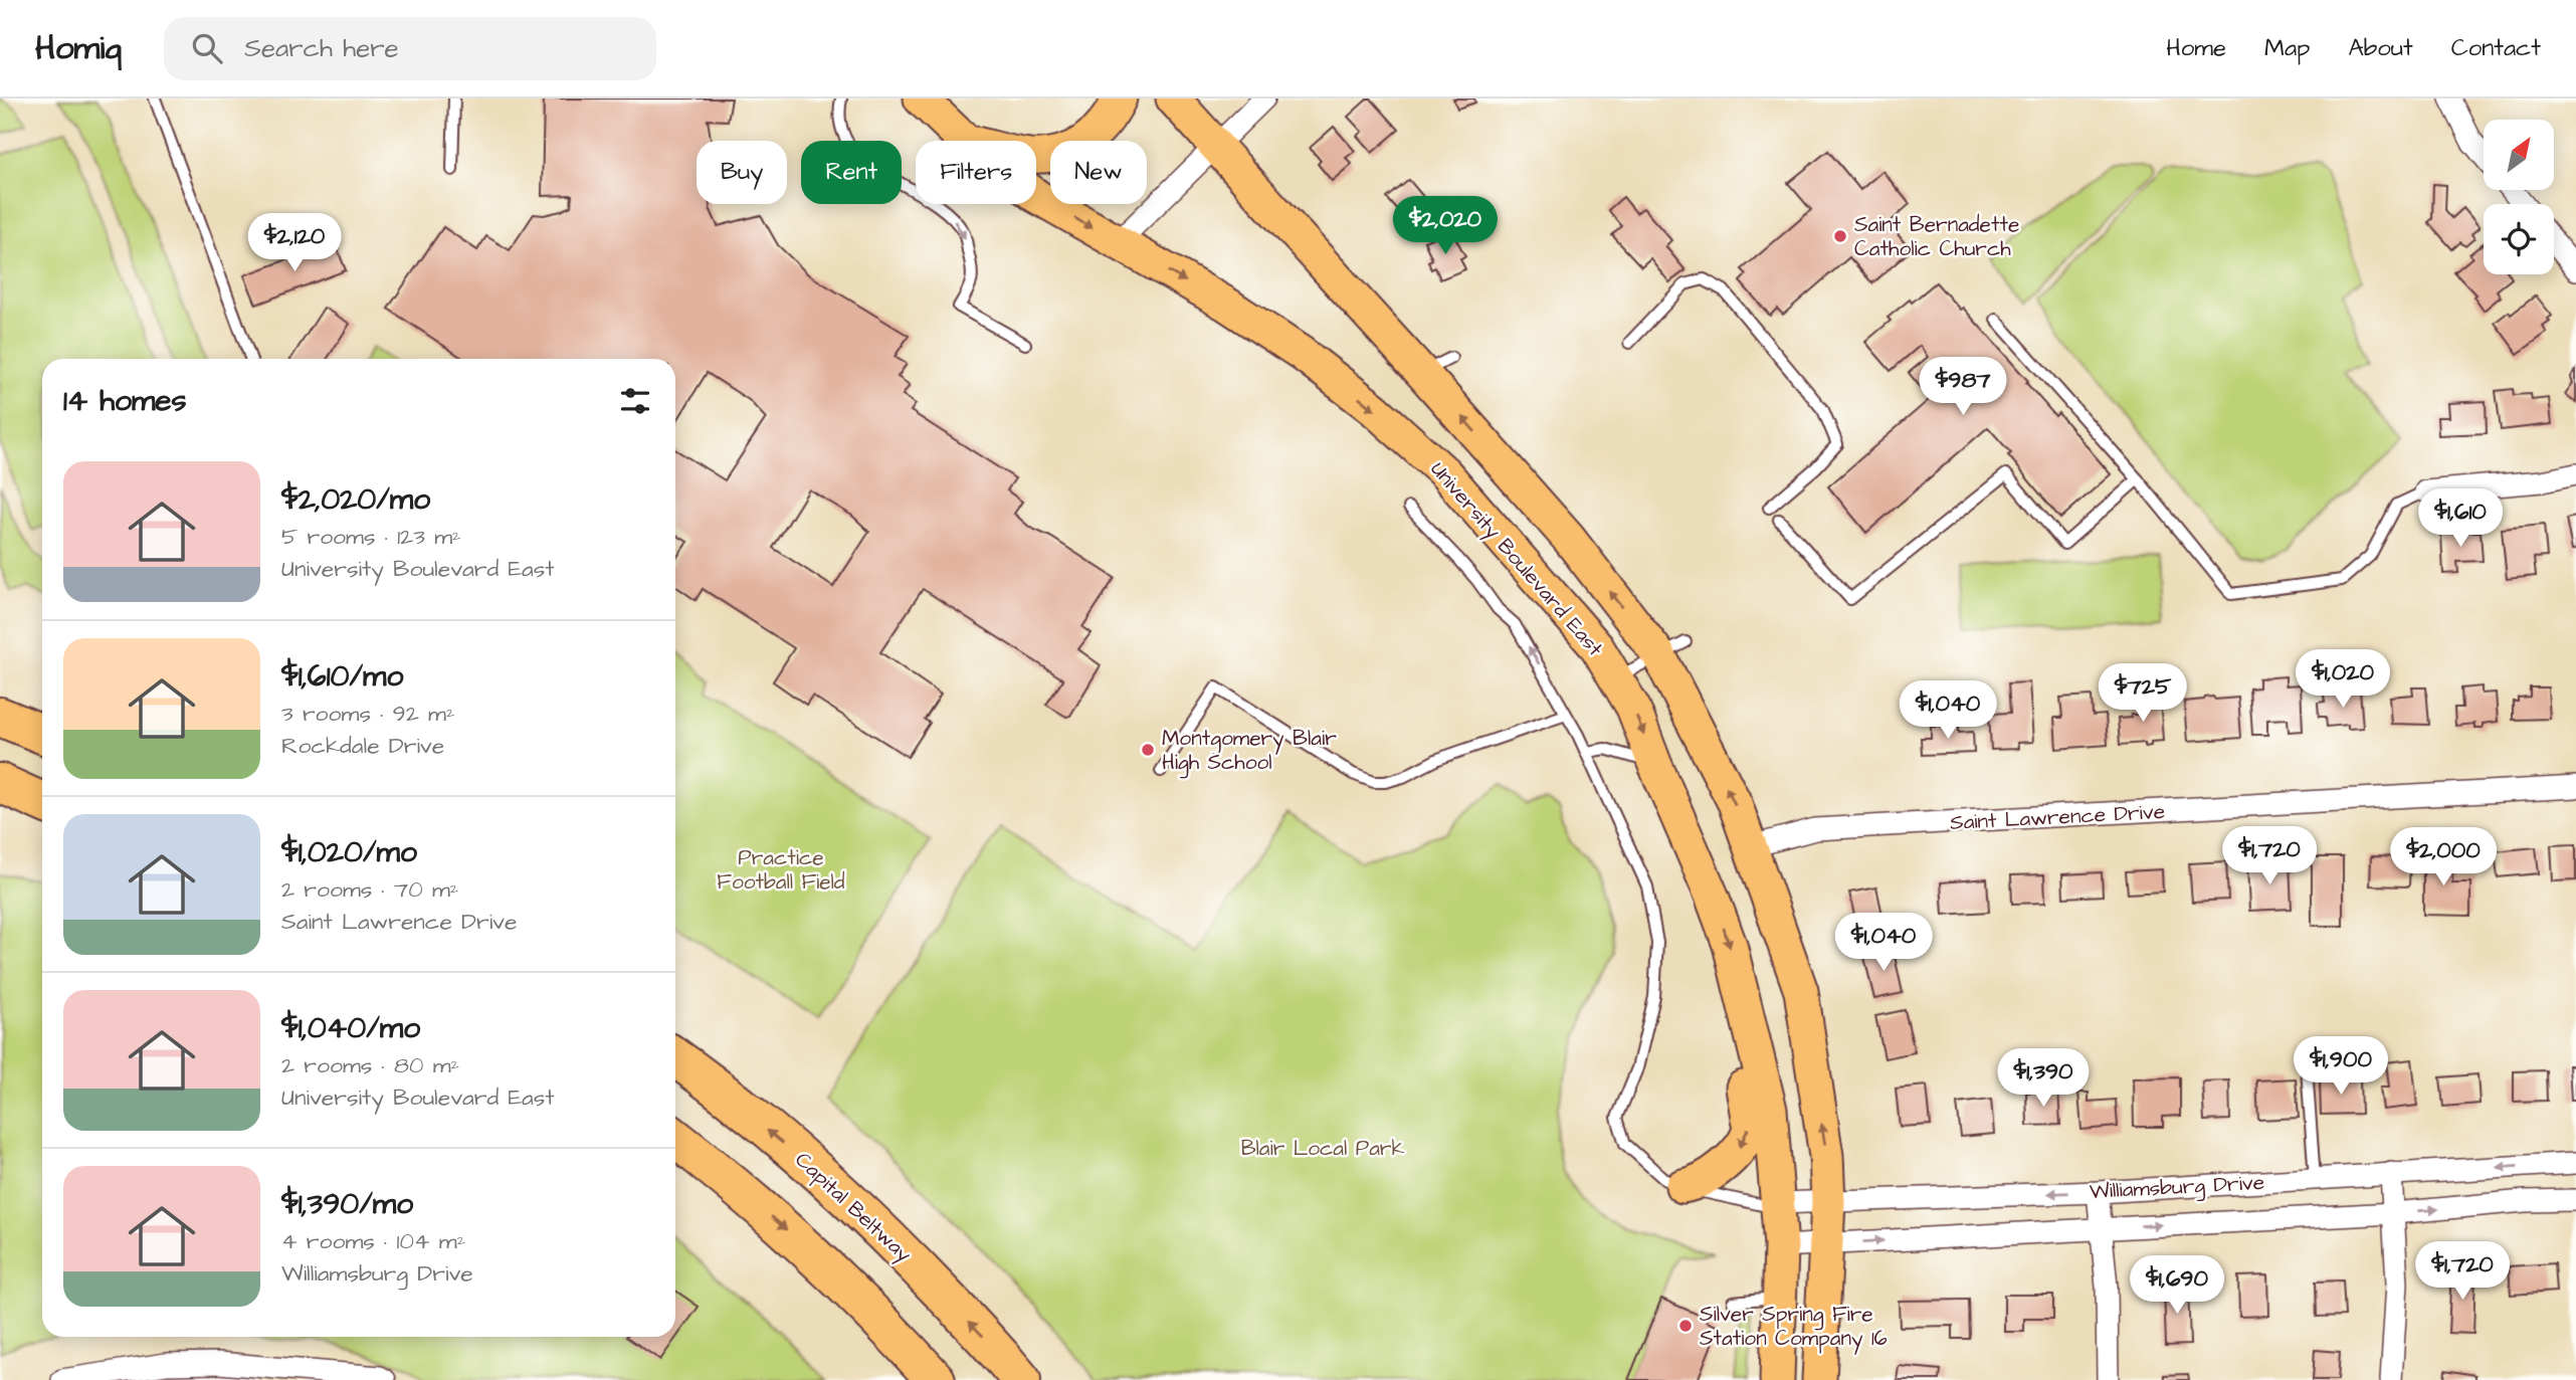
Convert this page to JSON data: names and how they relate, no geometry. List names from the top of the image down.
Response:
{
  "streets": {
    "highway": ["Capital Beltway"],
    "main road": ["University Boulevard East"],
    "street": ["Saint Lawrence Drive", "Williamsburg Drive"]
  },
  "crossings": [
    ["University Boulevard East", "Williamsburg Drive"]
  ],
  "parks": ["Practice Football Field", "Blair Local Park"],
  "places": ["Saint Bernadette Catholic Church", "Montgomery Blair High School", "Silver Spring Fire Station Company 16"],
  "north": "top right",
  "page": {
    "header": "Homiq",
    "search": "Search here",
    "nav": [
      "Home",
      "Map",
      "About",
      "Contact"
    ],
    "chip": [
      "Buy",
      "Rent",
      "Filters",
      "New"
    ],
    "price": [
      "$2,020",
      "$2,120",
      "$987",
      "$1,610",
      "$1,020",
      "$725",
      "$1,040",
      "$1,720",
      "$2,000",
      "$1,040",
      "$1,900",
      "$1,390",
      "$1,720",
      "$1,690"
    ],
    "heading": "14 homes",
    "list": [
      {
        "name": "$2,020/mo",
        "note": "5 rooms · 123 m² · University Boulevard East"
      },
      {
        "name": "$1,610/mo",
        "note": "3 rooms · 92 m² · Rockdale Drive"
      },
      {
        "name": "$1,020/mo",
        "note": "2 rooms · 70 m² · Saint Lawrence Drive"
      },
      {
        "name": "$1,040/mo",
        "note": "2 rooms · 80 m² · University Boulevard East"
      },
      {
        "name": "$1,390/mo",
        "note": "4 rooms · 104 m² · Williamsburg Drive"
      }
    ]
  }
}
